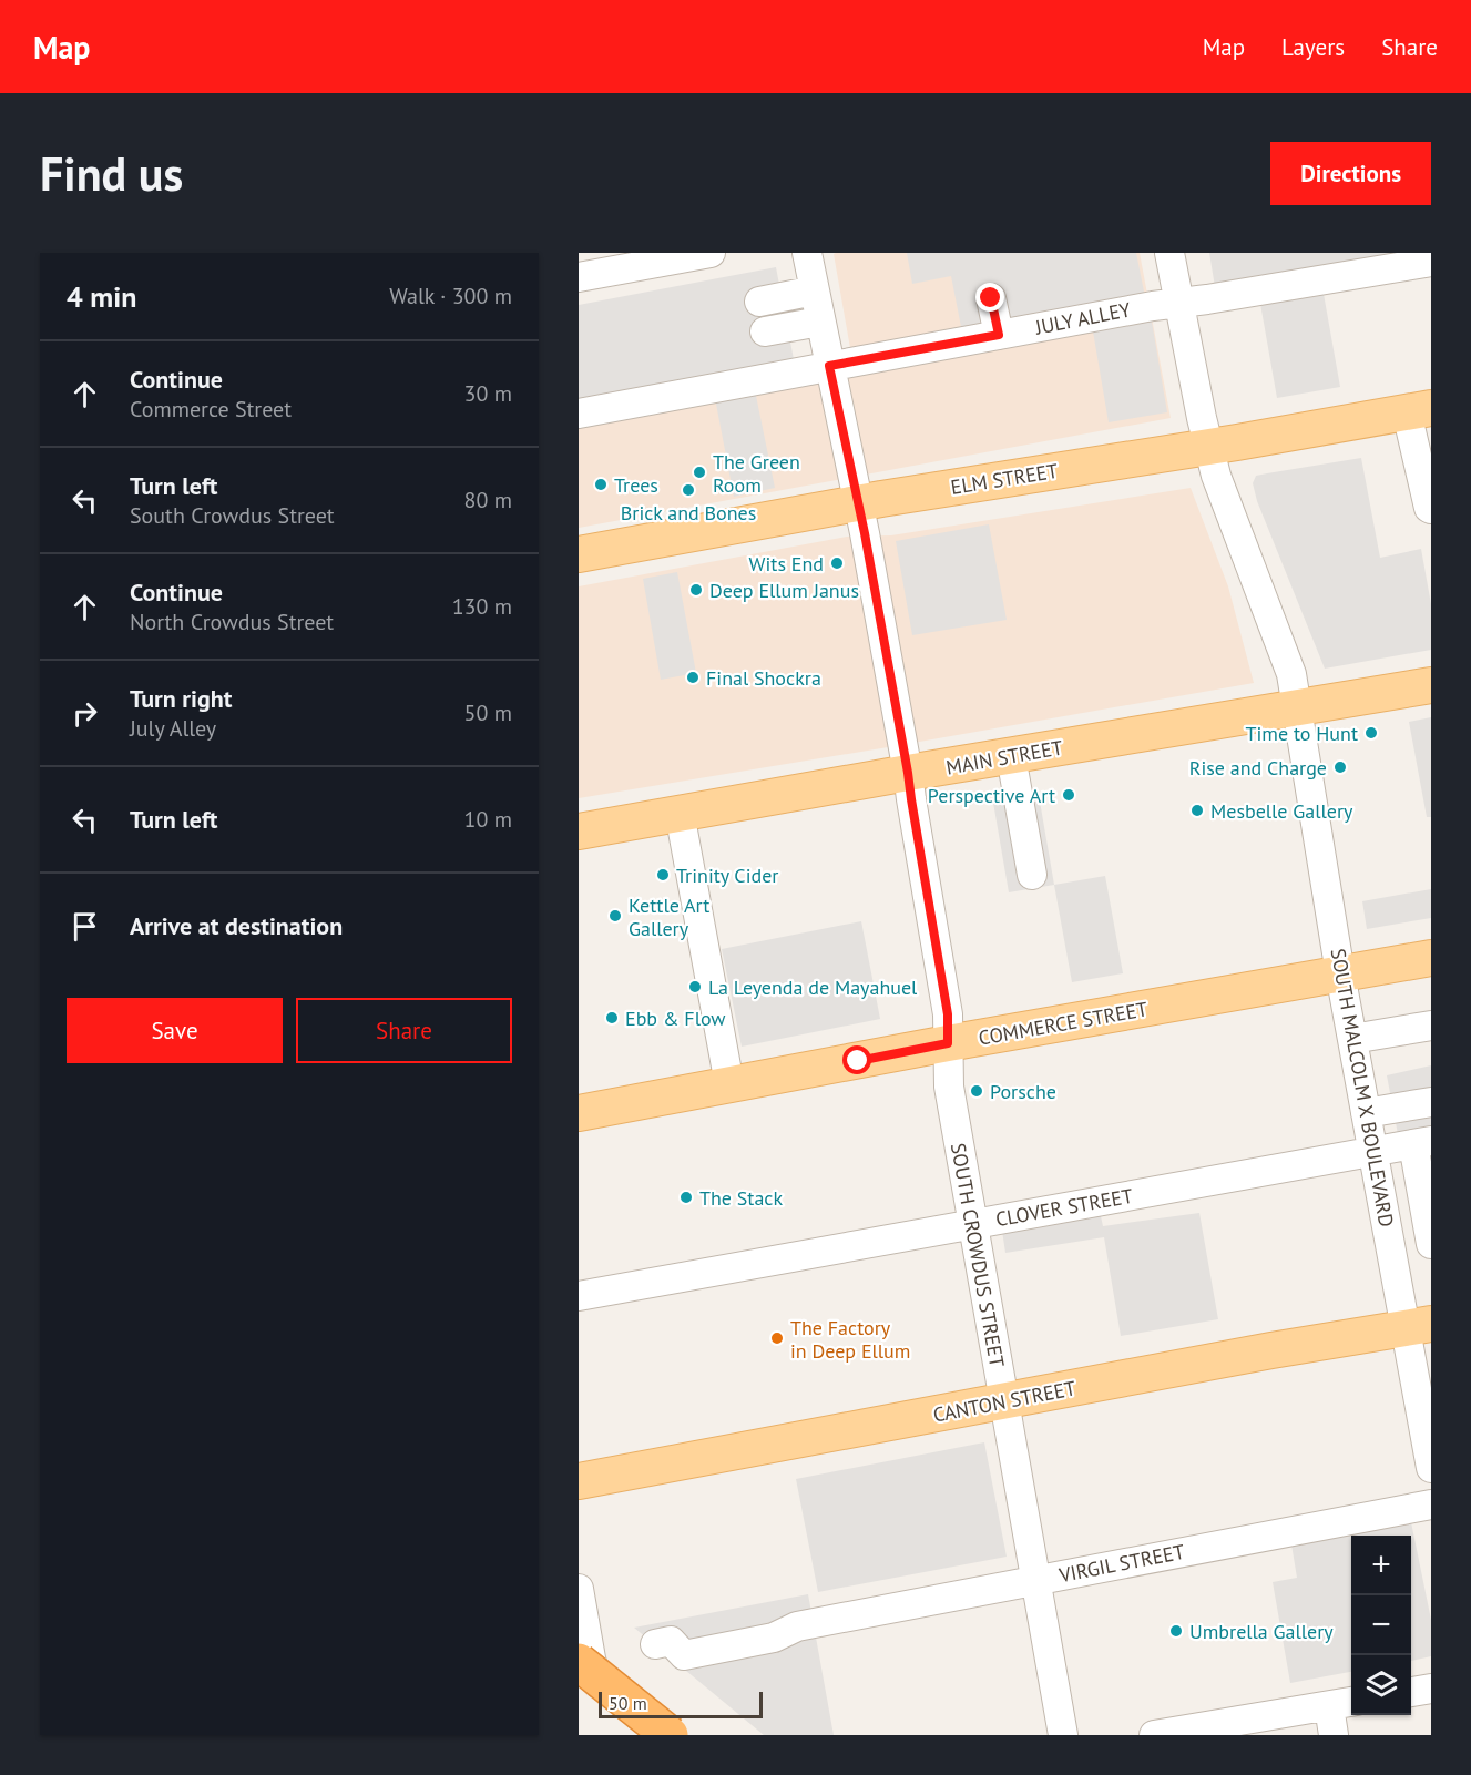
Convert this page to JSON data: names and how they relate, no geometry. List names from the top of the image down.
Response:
{
  "streets": {
    "main road": [
      "ELM STREET",
      "MAIN STREET",
      "COMMERCE STREET",
      "CANTON STREET"
    ],
    "street": [
      "JULY ALLEY",
      "SOUTH MALCOLM X BOULEVARD",
      "CLOVER STREET",
      "SOUTH CROWDUS STREET",
      "VIRGIL STREET"
    ]
  },
  "crossings": [
    ["JULY ALLEY", "SOUTH MALCOLM X BOULEVARD"],
    ["JULY ALLEY", "SOUTH CROWDUS STREET"],
    ["ELM STREET", "SOUTH MALCOLM X BOULEVARD"],
    ["ELM STREET", "SOUTH CROWDUS STREET"],
    ["MAIN STREET", "SOUTH MALCOLM X BOULEVARD"],
    ["MAIN STREET", "SOUTH CROWDUS STREET"],
    ["COMMERCE STREET", "SOUTH MALCOLM X BOULEVARD"],
    ["COMMERCE STREET", "SOUTH CROWDUS STREET"],
    ["SOUTH MALCOLM X BOULEVARD", "CLOVER STREET"],
    ["SOUTH MALCOLM X BOULEVARD", "CANTON STREET"],
    ["CLOVER STREET", "SOUTH CROWDUS STREET"],
    ["SOUTH CROWDUS STREET", "CANTON STREET"],
    ["SOUTH CROWDUS STREET", "VIRGIL STREET"]
  ],
  "places": [
    "The Green Room",
    "Trees",
    "Brick and Bones",
    "Wits End",
    "Deep Ellum Janus",
    "Final Shockra",
    "Time to Hunt",
    "Rise and Charge",
    "Perspective Art",
    "Mesbelle Gallery",
    "Trinity Cider",
    "Kettle Art Gallery",
    "La Leyenda de Mayahuel",
    "Ebb & Flow",
    "Porsche",
    "The Stack",
    "The Factory in Deep Ellum",
    "Umbrella Gallery"
  ],
  "scale_bar": "50 m",
  "page": {
    "header": "Map",
    "nav": ["Map", "Layers", "Share"],
    "buttons": [
      "Directions",
      ["Save", "Share"]
    ],
    "title": "Find us",
    "heading": ["4 min", "Walk · 300 m"],
    "list": [
      ["Continue", "Commerce Street", "30 m"],
      ["Turn left", "South Crowdus Street", "80 m"],
      ["Continue", "North Crowdus Street", "130 m"],
      ["Turn right", "July Alley", "50 m"],
      ["Turn left", "10 m"],
      "Arrive at destination"
    ],
    "map_buttons": ["+", "−"],
    "scale": "50 m"
  }
}
